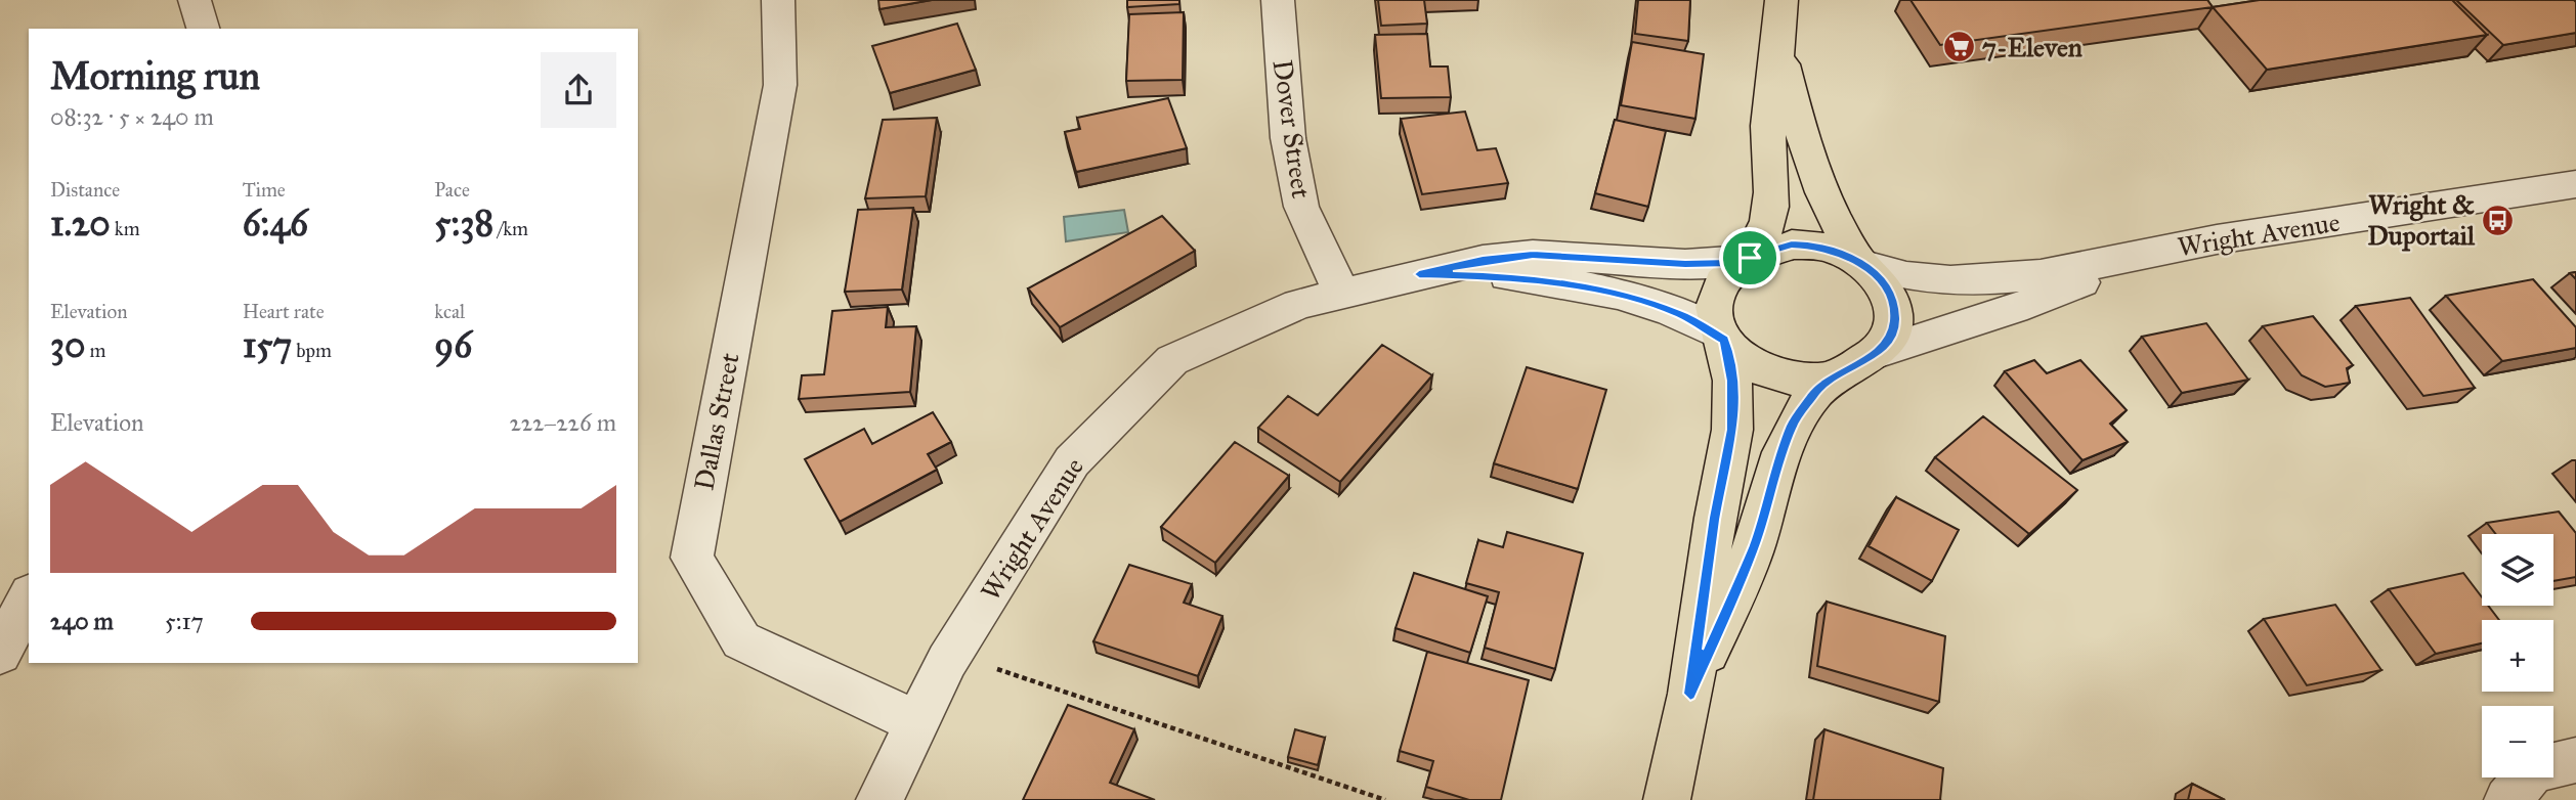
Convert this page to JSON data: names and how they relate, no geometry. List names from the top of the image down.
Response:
{
  "streets": {
    "street": ["Dover Street", "Wright Avenue", "Dallas Street"]
  },
  "crossings": [
    ["Dover Street", "Wright Avenue"],
    ["Wright Avenue", "Dallas Street"]
  ],
  "places": {
    "supermarket": ["7-Eleven"],
    "bus stop": ["Wright & Duportail"]
  },
  "page": {
    "heading": ["Morning run", "08:32 · 5 × 240 m"],
    "stats": [
      ["Distance", "1.20 km"],
      ["Time", "6:46"],
      ["Pace", "5:38 /km"],
      ["Elevation", "30 m"],
      ["Heart rate", "157 bpm"],
      ["kcal", "96"]
    ],
    "chart": ["Elevation", "222–226 m"],
    "map_buttons": ["+", "−"],
    "list": [
      {
        "name": "240 m",
        "note": "5:17"
      }
    ]
  }
}
